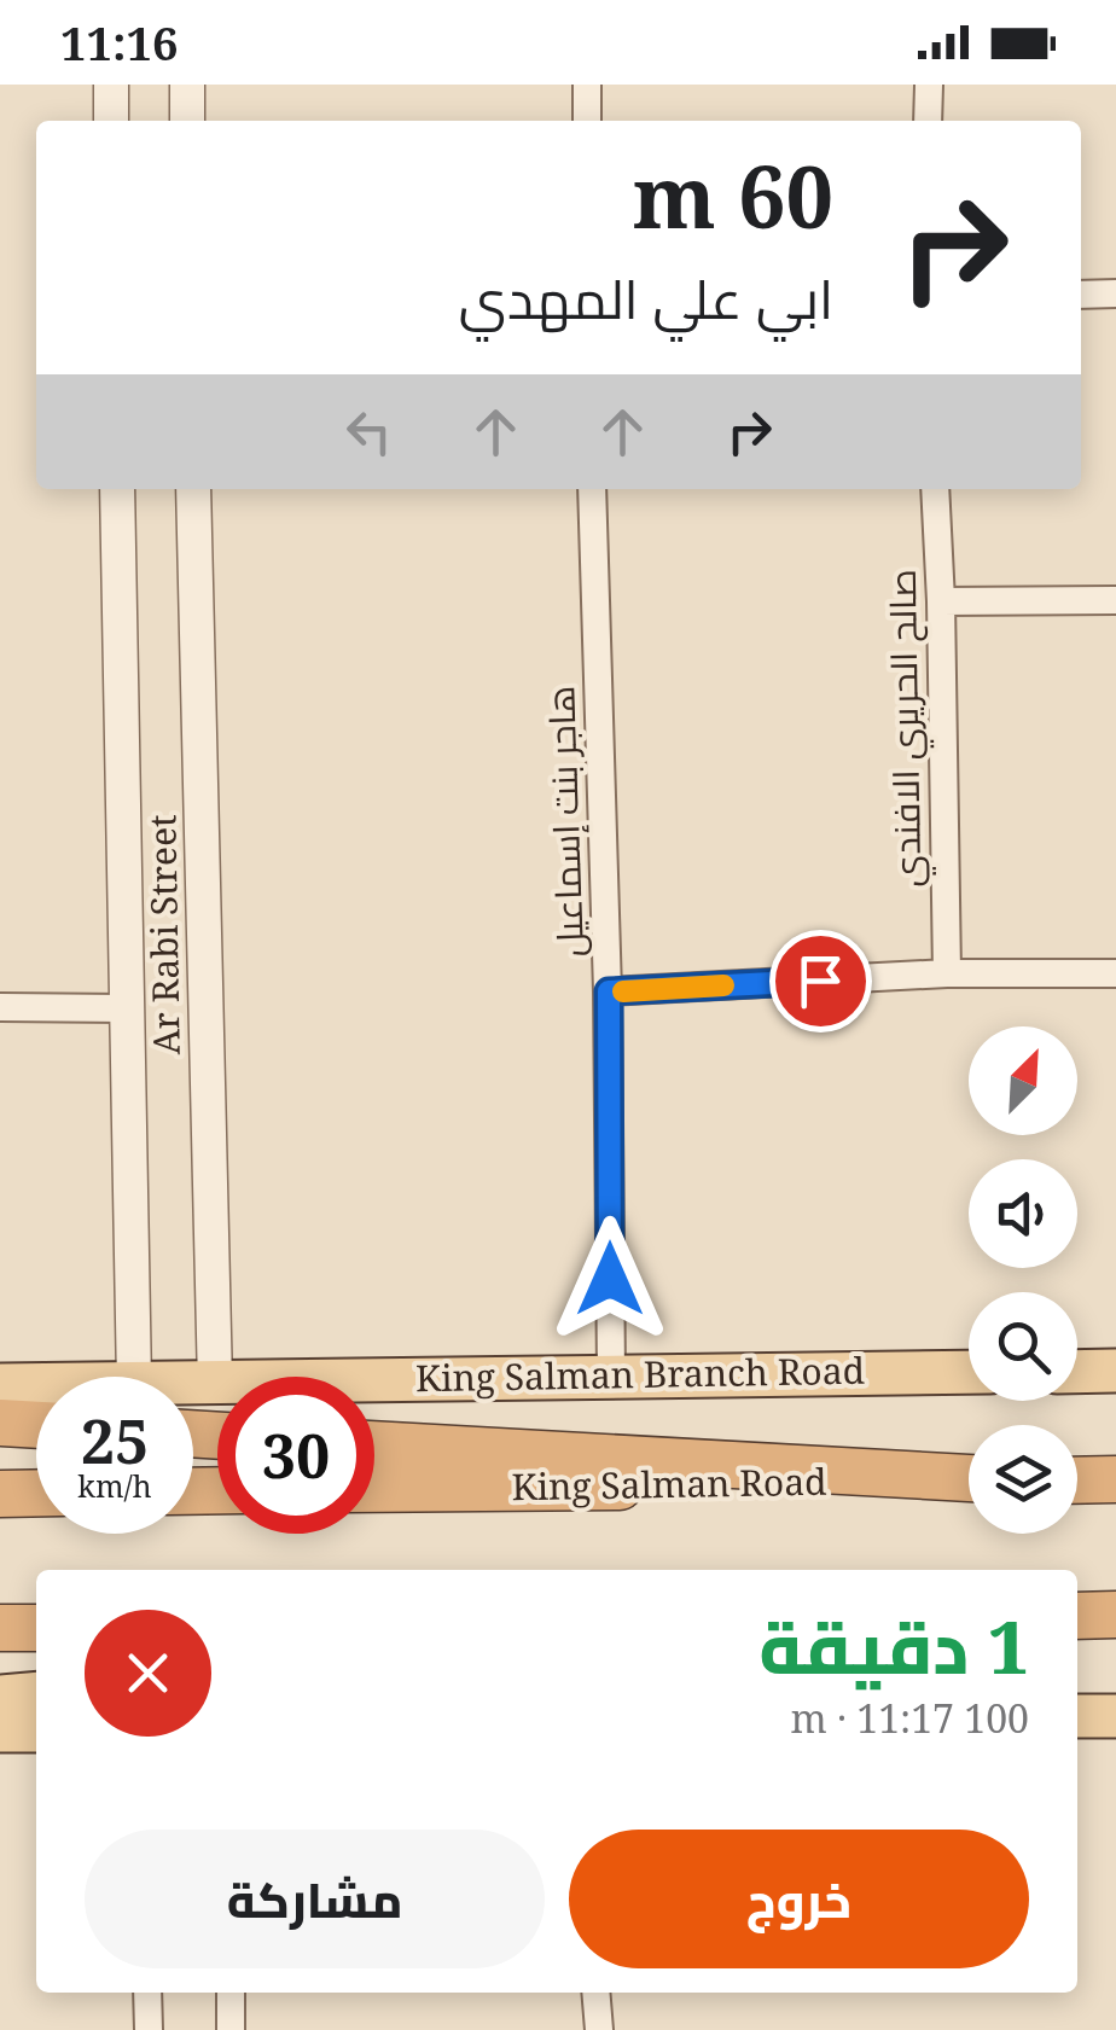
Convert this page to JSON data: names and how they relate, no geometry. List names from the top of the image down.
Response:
{
  "streets": {
    "highway": ["King Salman Road"],
    "main road": ["King Salman Branch Road"],
    "street": ["صالح الحريري الافندي", "هاجر بنت إسماعيل", "Ar Rabi Street"]
  },
  "crossings": [
    ["هاجر بنت إسماعيل", "King Salman Branch Road"],
    ["Ar Rabi Street", "King Salman Branch Road"]
  ],
  "north": "top right",
  "page": {
    "status": "11:16",
    "turn": ["60 m", "ابي علي المهدي"],
    "speed": "25 km/h",
    "limit": "30",
    "heading": ["1 دقيقة", "100 m · 11:17"],
    "buttons": ["خروج", "مشاركة"]
  }
}
